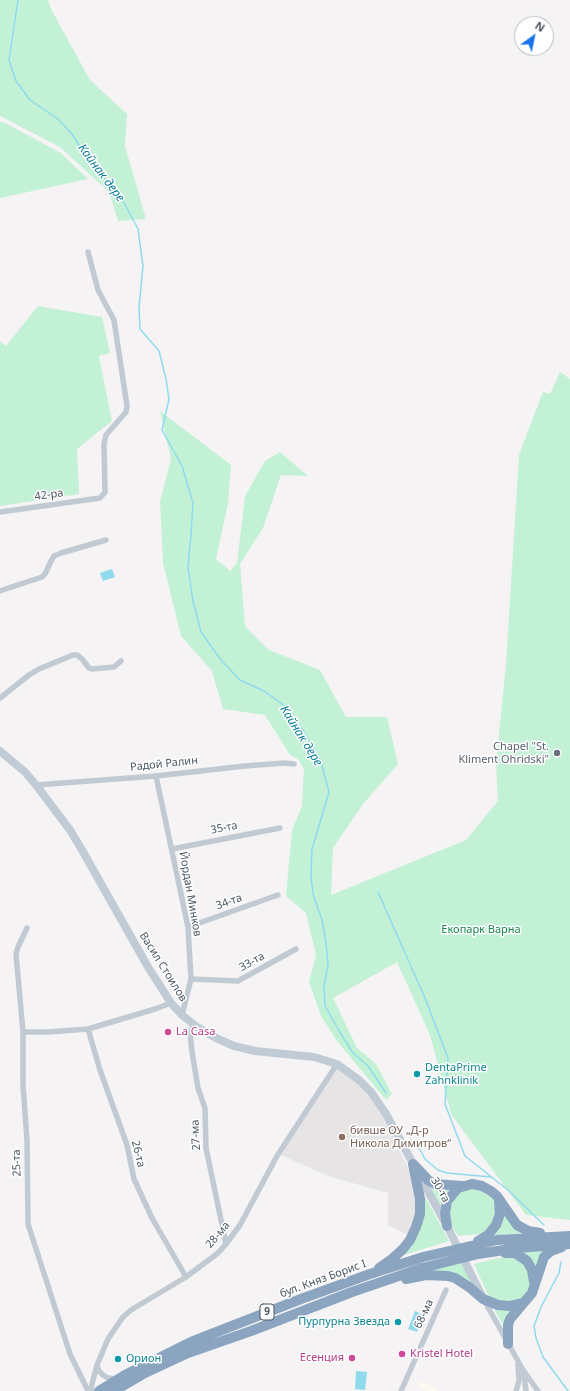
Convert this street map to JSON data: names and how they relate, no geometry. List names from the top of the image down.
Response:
{
  "streets": {
    "highway": ["бул. Княз Борис I", "9"],
    "street": [
      "42-ра",
      "Радой Ралин",
      "35-та",
      "Йордан Минков",
      "34-та",
      "33-та",
      "Васил Стоилов",
      "27-ма",
      "26-та",
      "25-та",
      "30-та",
      "28-ма",
      "68-ма"
    ]
  },
  "crossings": [
    ["Радой Ралин", "Йордан Минков"],
    ["Радой Ралин", "Васил Стоилов"],
    ["35-та", "Йордан Минков"],
    ["Йордан Минков", "34-та"],
    ["Йордан Минков", "33-та"],
    ["Йордан Минков", "Васил Стоилов"],
    ["Васил Стоилов", "27-ма"],
    ["Васил Стоилов", "30-та"],
    ["Васил Стоилов", "28-ма"],
    ["27-ма", "28-ма"],
    ["26-та", "28-ма"]
  ],
  "water": ["Кайнак дере"],
  "parks": ["Екопарк Варна"],
  "places": [
    "Chapel \"St. Kliment Ohridski\"",
    "La Casa",
    "DentaPrime Zahnklinik",
    "бивше ОУ „Д-р Никола Димитров“",
    "Пурпурна Звезда",
    "Kristel Hotel",
    "Есенция",
    "Орион"
  ],
  "north": "top right"
}
